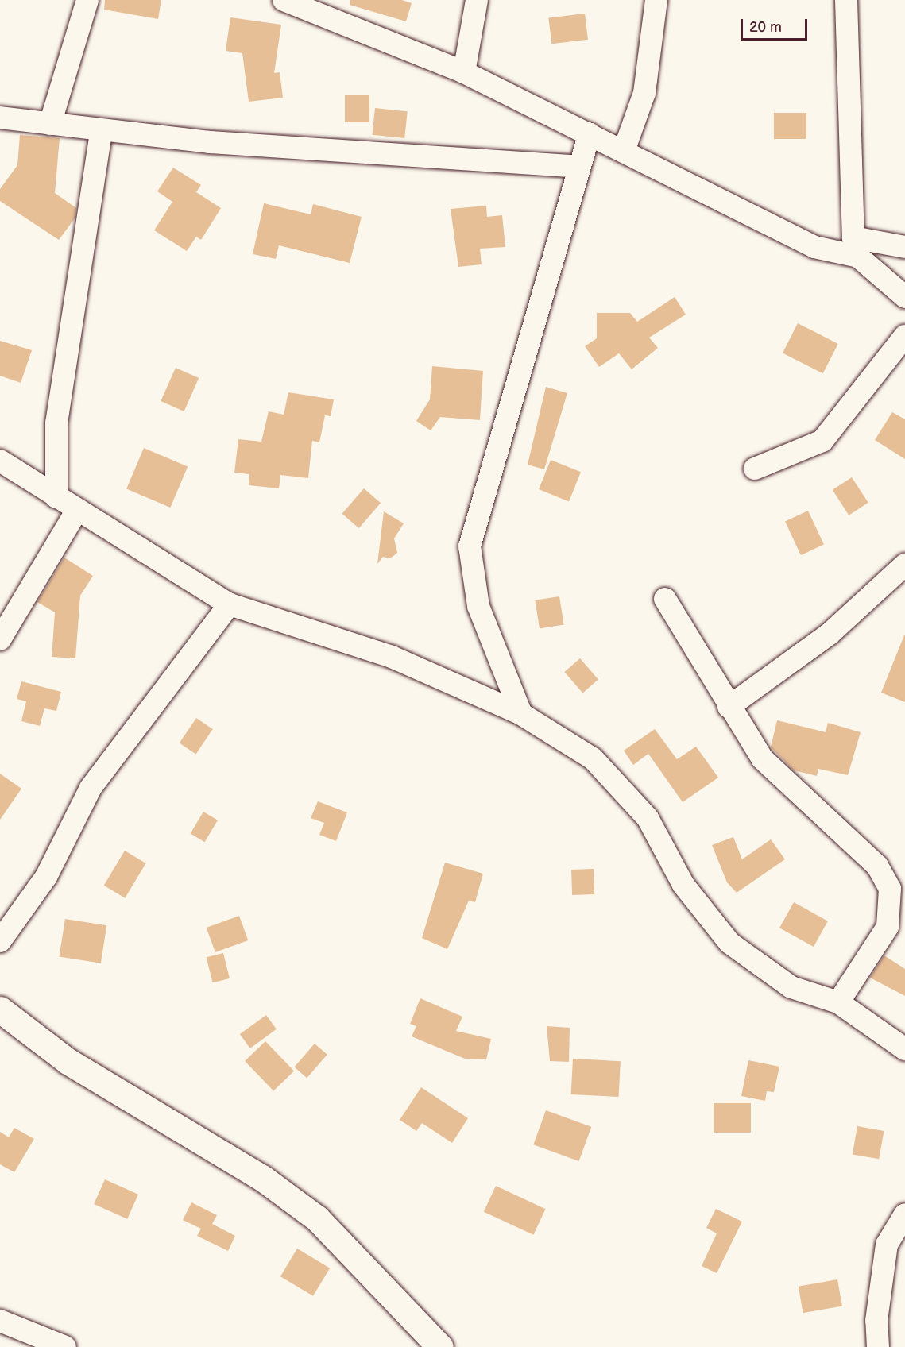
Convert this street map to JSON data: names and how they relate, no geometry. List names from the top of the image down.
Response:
{
  "scale_bar": "20 m"
}
